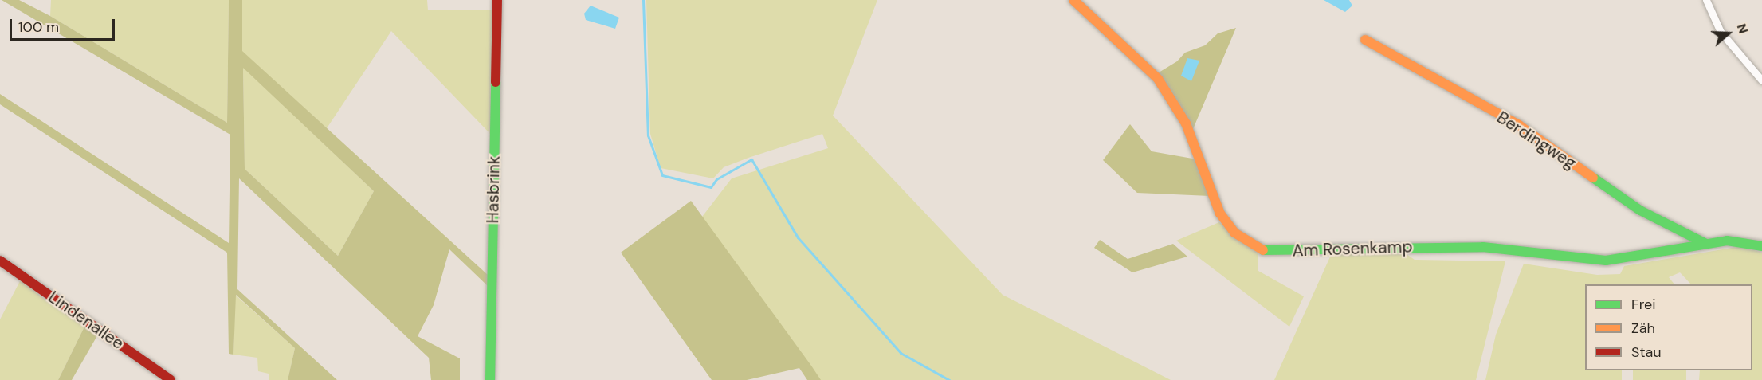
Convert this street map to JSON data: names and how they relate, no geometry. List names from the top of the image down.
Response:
{
  "streets": {
    "street": [
      "Berdingweg",
      "Hasbrink",
      "Am Rosenkamp",
      "Lindenallee"
    ]
  },
  "crossings": [
    ["Berdingweg", "Am Rosenkamp"]
  ],
  "legend": ["Frei", "Zäh", "Stau"],
  "scale_bar": "100 m",
  "north": "right"
}
